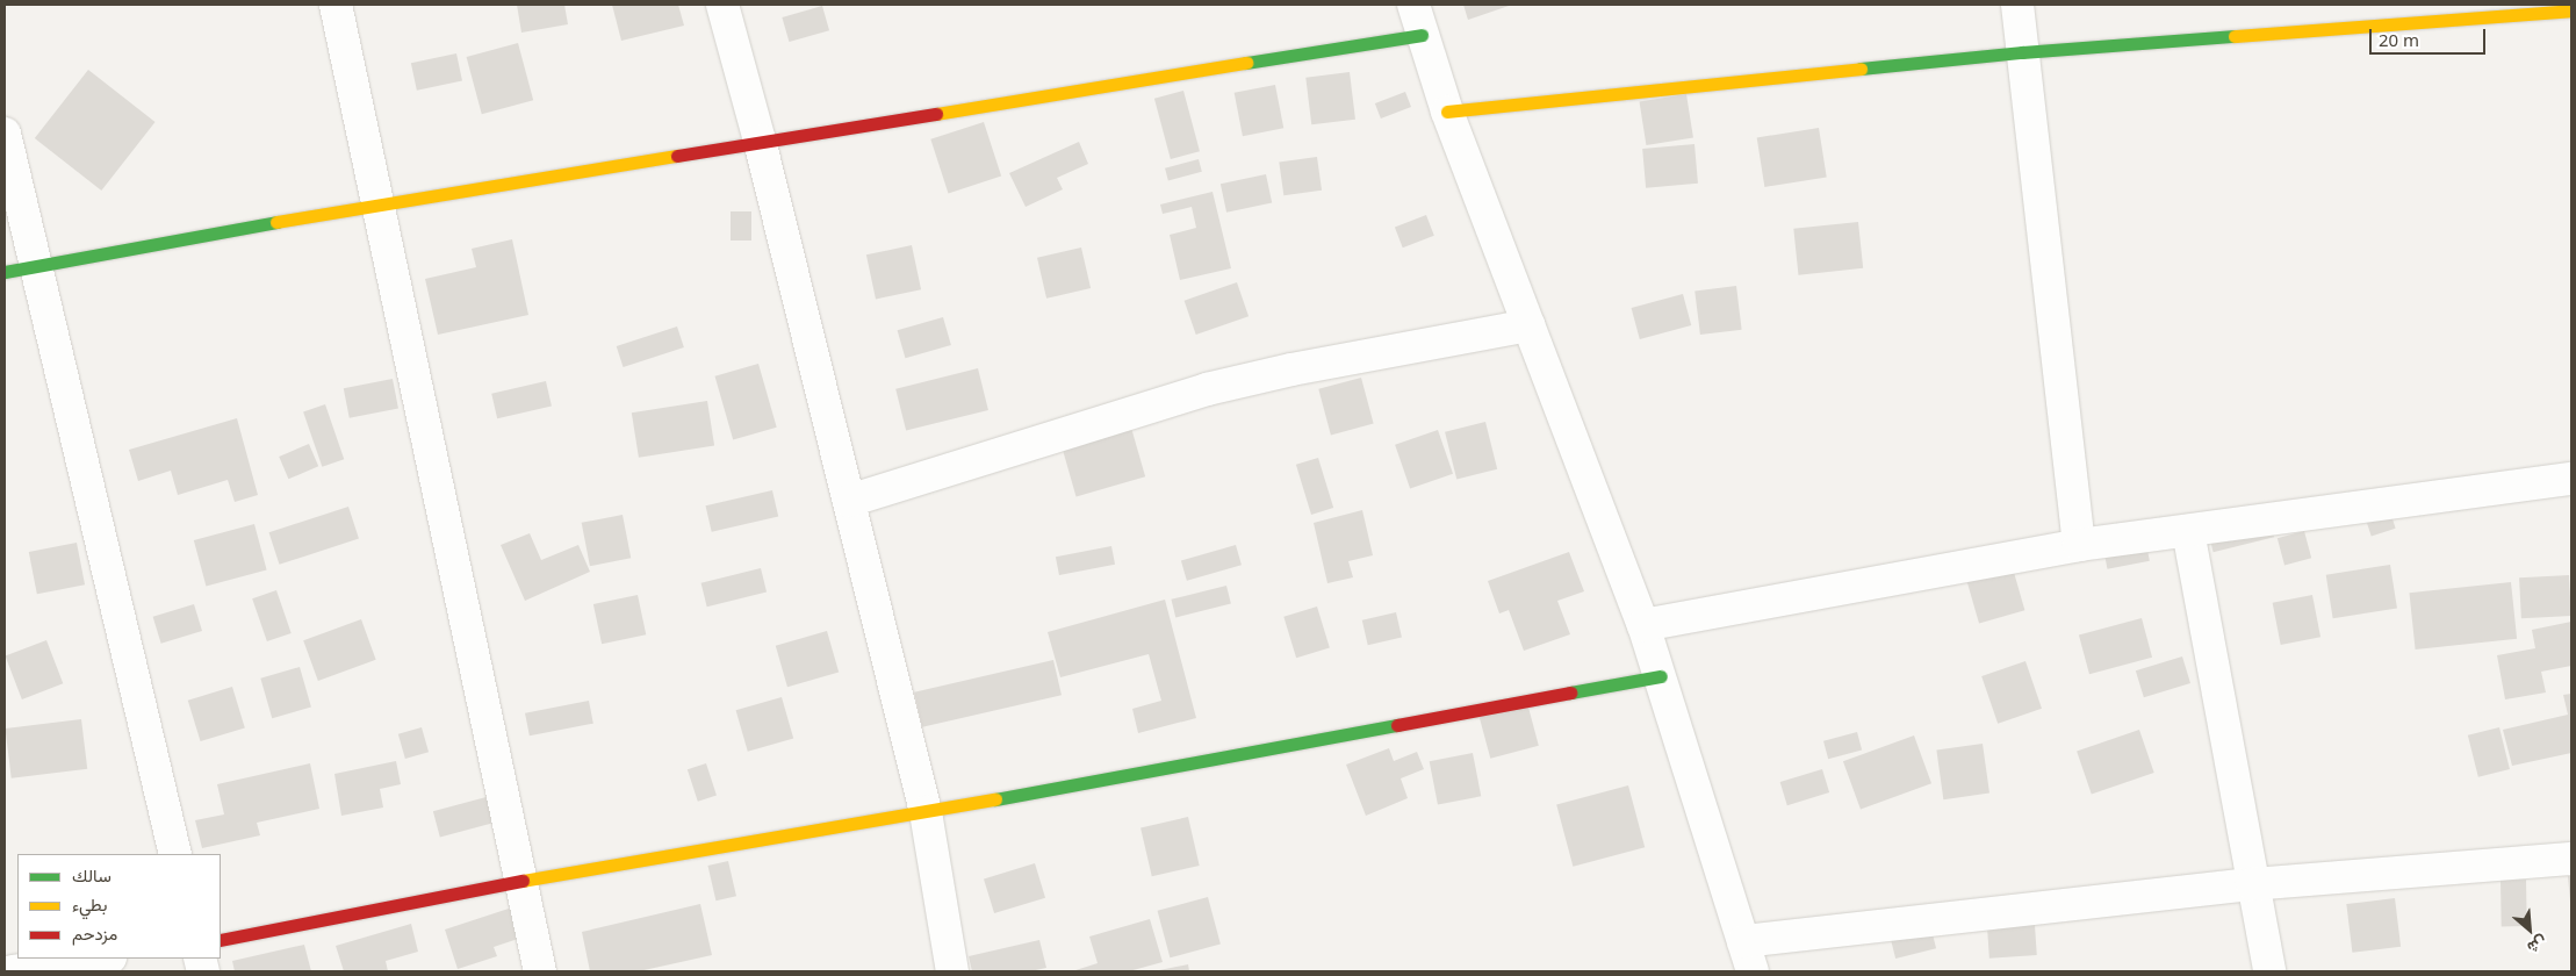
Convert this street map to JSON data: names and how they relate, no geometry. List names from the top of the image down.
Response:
{
  "legend": ["سالك", "بطيء", "مزدحم"],
  "scale_bar": "20 m",
  "north": "bottom right"
}
